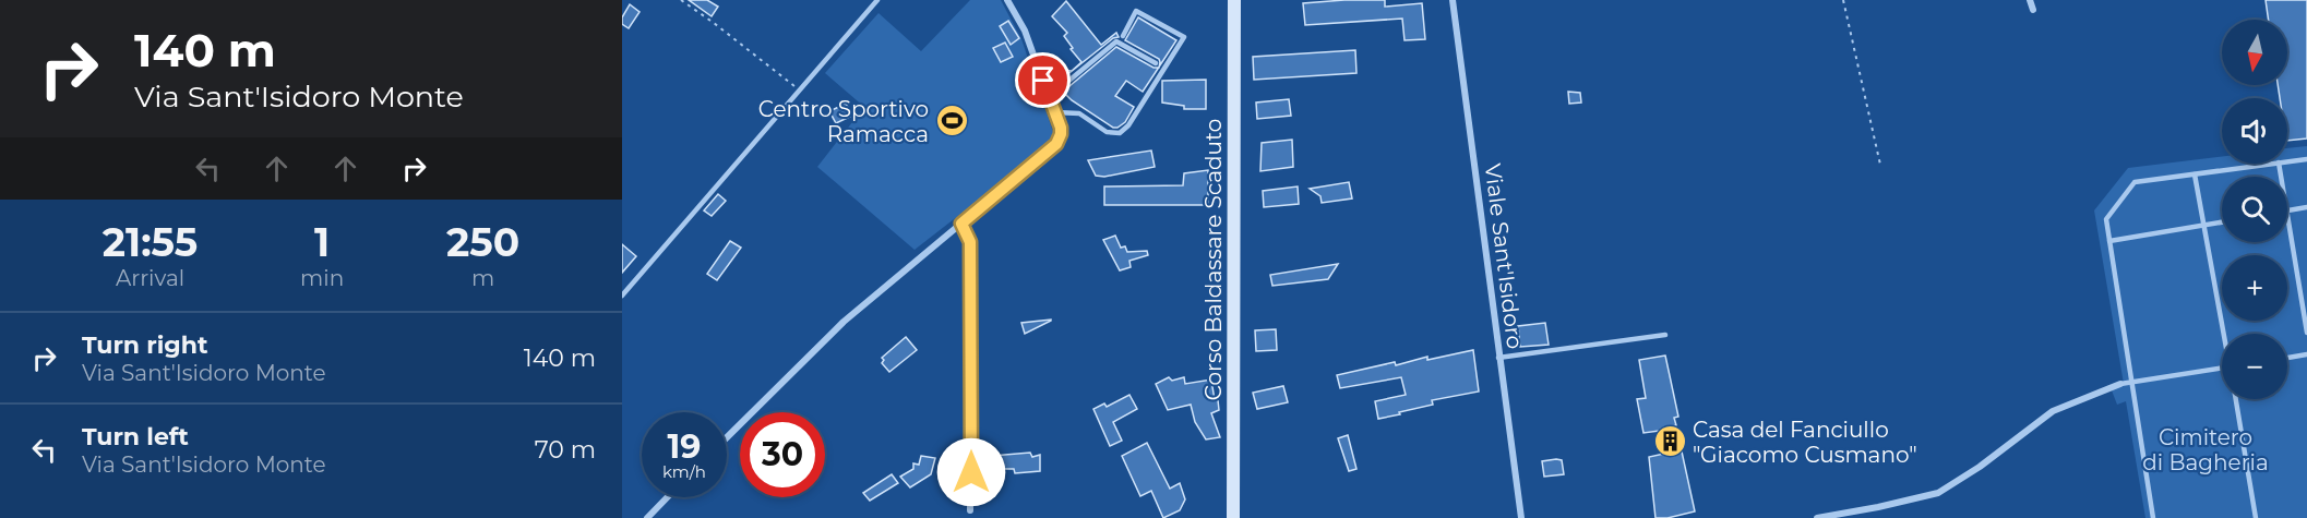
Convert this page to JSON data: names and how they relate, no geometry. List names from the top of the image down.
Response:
{
  "streets": {
    "street": ["Viale Sant'Isidoro", "Corso Baldassare Scaduto"]
  },
  "parks": ["Cimitero di Bagheria"],
  "places": {
    "sports": ["Centro Sportivo Ramacca"],
    "building": ["Casa del Fanciullo \"Giacomo Cusmano\""]
  },
  "north": "bottom",
  "page": {
    "turn": ["140 m", "Via Sant'Isidoro Monte"],
    "map_buttons": ["+", "−"],
    "eta": [
      "21:55",
      "Arrival",
      "1",
      "min",
      "250",
      "m"
    ],
    "list": [
      {
        "name": "Turn right",
        "note": "Via Sant'Isidoro Monte",
        "value": "140 m"
      },
      {
        "name": "Turn left",
        "note": "Via Sant'Isidoro Monte",
        "value": "70 m"
      }
    ],
    "speed": "19 km/h",
    "limit": "30"
  }
}
